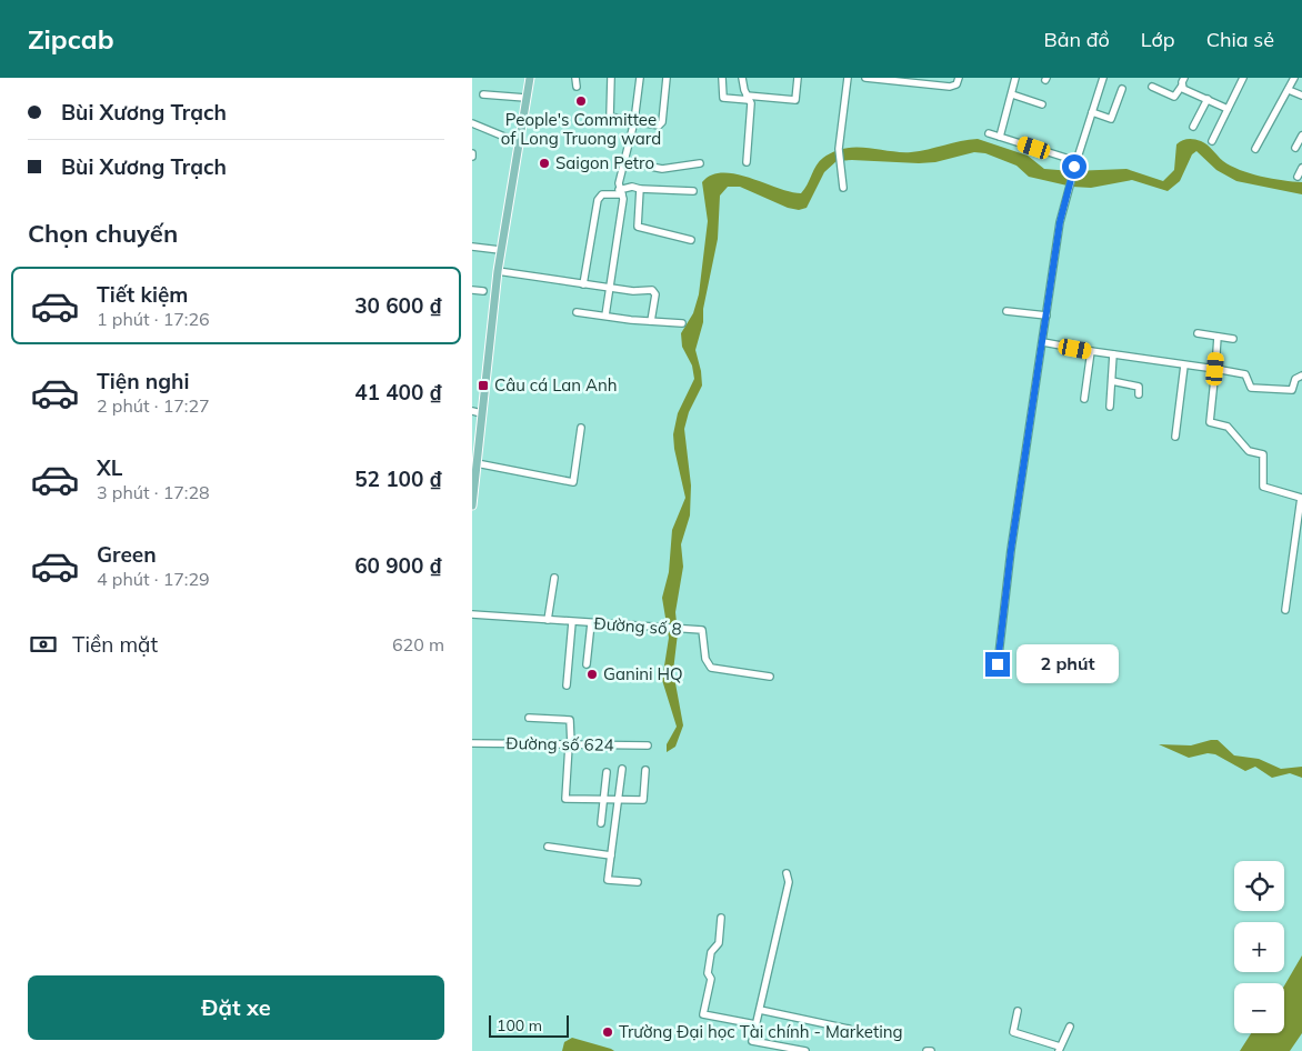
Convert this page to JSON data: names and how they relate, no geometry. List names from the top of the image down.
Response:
{
  "streets": {
    "street": ["Đường số 8", "Đường số 624"]
  },
  "places": {
    "other": [
      "People's Committee of Long Truong ward",
      "Saigon Petro",
      "Ganini HQ",
      "Trường Đại học Tài chính - Marketing"
    ],
    "transit": ["Câu cá Lan Anh"]
  },
  "scale_bar": "100 m",
  "page": {
    "header": "Zipcab",
    "nav": ["Bản đồ", "Lớp", "Chia sẻ"],
    "banner": ["Bùi Xương Trạch", "Bùi Xương Trạch"],
    "heading": "Chọn chuyến",
    "list": [
      {
        "name": "Tiết kiệm",
        "note": "1 phút · 17:26",
        "value": "30 600 ₫"
      },
      {
        "name": "Tiện nghi",
        "note": "2 phút · 17:27",
        "value": "41 400 ₫"
      },
      {
        "name": "XL",
        "note": "3 phút · 17:28",
        "value": "52 100 ₫"
      },
      {
        "name": "Green",
        "note": "4 phút · 17:29",
        "value": "60 900 ₫"
      }
    ],
    "pay": ["Tiền mặt", "620 m"],
    "bubble": "2 phút",
    "map_buttons": ["+", "−"],
    "buttons": "Đặt xe",
    "scale": "100 m"
  }
}
